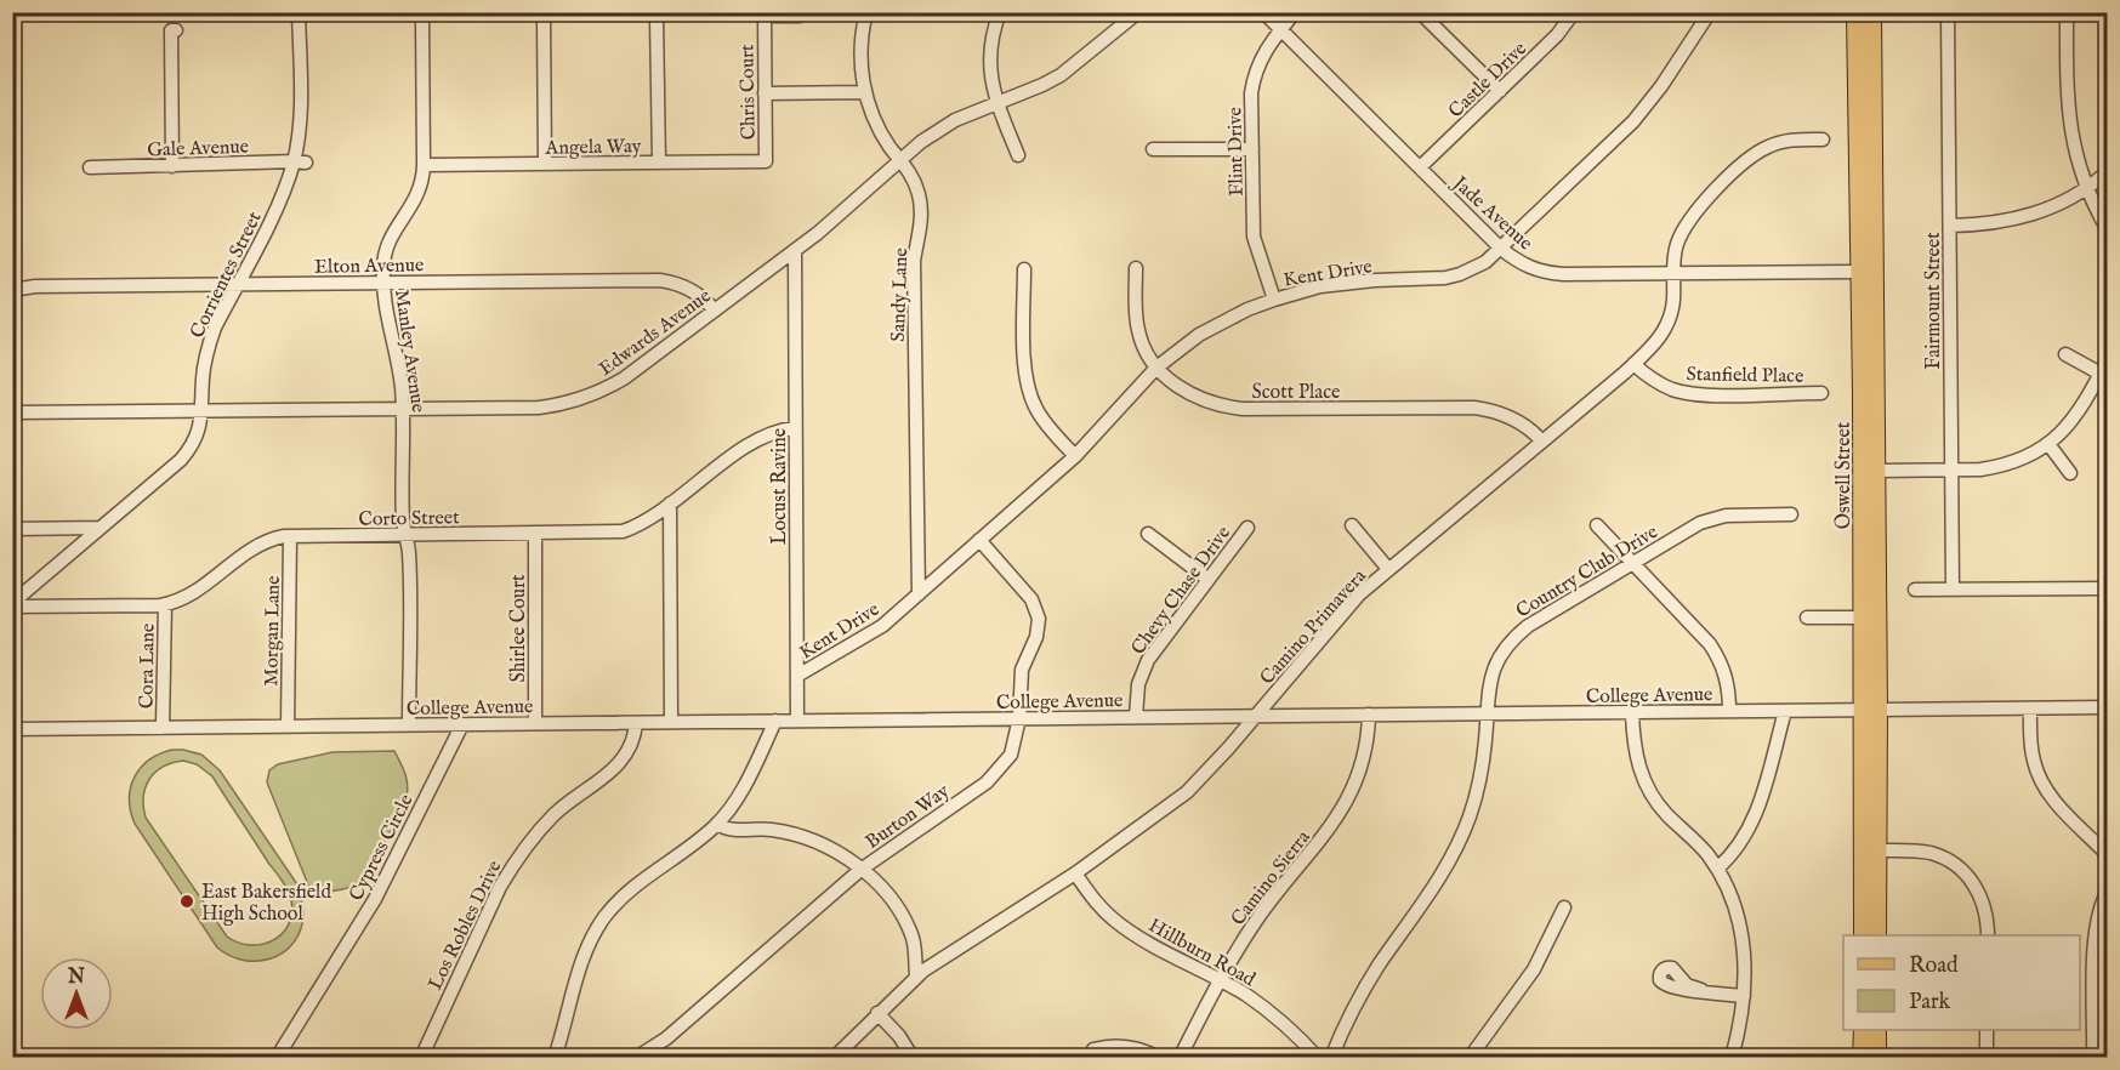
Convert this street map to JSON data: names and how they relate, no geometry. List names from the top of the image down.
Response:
{
  "streets": {
    "main road": ["Oswell Street"],
    "street": [
      "Castle Drive",
      "Chris Court",
      "Angela Way",
      "Gale Avenue",
      "Flint Drive",
      "Jade Avenue",
      "Elton Avenue",
      "Kent Drive",
      "Corrientes Street",
      "Sandy Lane",
      "Fairmount Street",
      "Edwards Avenue",
      "Manley Avenue",
      "Stanfield Place",
      "Scott Place",
      "Locust Ravine",
      "Corto Street",
      "Country Club Drive",
      "Chevy Chase Drive",
      "Camino Primavera",
      "Shirlee Court",
      "Morgan Lane",
      "Cora Lane",
      "College Avenue",
      "Burton Way",
      "Cypress Circle",
      "Camino Sierra",
      "Los Robles Drive",
      "Hillburn Road"
    ]
  },
  "crossings": [
    ["Castle Drive", "Jade Avenue"],
    ["Chris Court", "Angela Way"],
    ["Angela Way", "Manley Avenue"],
    ["Gale Avenue", "Corrientes Street"],
    ["Flint Drive", "Jade Avenue"],
    ["Flint Drive", "Kent Drive"],
    ["Jade Avenue", "Kent Drive"],
    ["Jade Avenue", "Oswell Street"],
    ["Jade Avenue", "Camino Primavera"],
    ["Elton Avenue", "Corrientes Street"],
    ["Elton Avenue", "Edwards Avenue"],
    ["Elton Avenue", "Manley Avenue"],
    ["Kent Drive", "Sandy Lane"],
    ["Kent Drive", "Scott Place"],
    ["Kent Drive", "Locust Ravine"],
    ["Kent Drive", "Burton Way"],
    ["Corrientes Street", "Edwards Avenue"],
    ["Corrientes Street", "Corto Street"],
    ["Sandy Lane", "Edwards Avenue"],
    ["Edwards Avenue", "Manley Avenue"],
    ["Edwards Avenue", "Locust Ravine"],
    ["Manley Avenue", "Corto Street"],
    ["Manley Avenue", "College Avenue"],
    ["Stanfield Place", "Camino Primavera"],
    ["Scott Place", "Camino Primavera"],
    ["Oswell Street", "College Avenue"],
    ["Locust Ravine", "Corto Street"],
    ["Locust Ravine", "College Avenue"],
    ["Corto Street", "Shirlee Court"],
    ["Corto Street", "Morgan Lane"],
    ["Corto Street", "Cora Lane"],
    ["Country Club Drive", "College Avenue"],
    ["Chevy Chase Drive", "College Avenue"],
    ["Camino Primavera", "College Avenue"],
    ["Camino Primavera", "Hillburn Road"],
    ["Shirlee Court", "College Avenue"],
    ["Morgan Lane", "College Avenue"],
    ["Cora Lane", "College Avenue"],
    ["College Avenue", "Burton Way"],
    ["College Avenue", "Cypress Circle"],
    ["College Avenue", "Camino Sierra"],
    ["College Avenue", "Los Robles Drive"],
    ["Camino Sierra", "Hillburn Road"]
  ],
  "places": ["East Bakersfield High School"],
  "legend": ["Road", "Park"],
  "north": "top"
}
